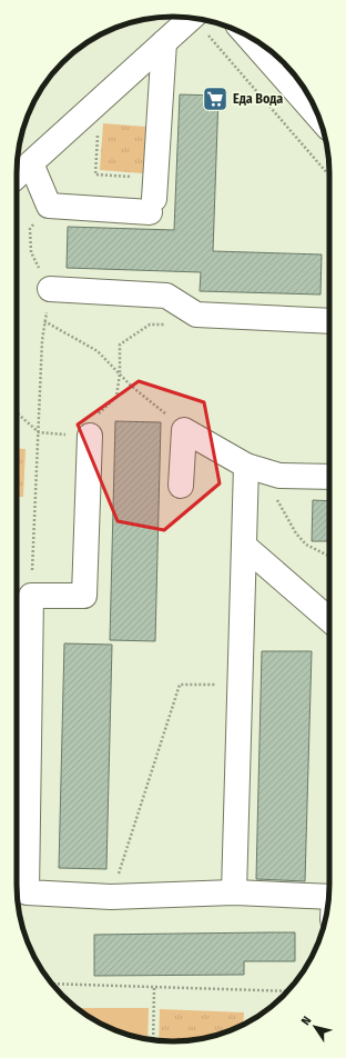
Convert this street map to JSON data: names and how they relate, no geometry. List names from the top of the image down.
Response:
{
  "places": {
    "supermarket": ["Еда Вода"]
  },
  "north": "top left"
}
